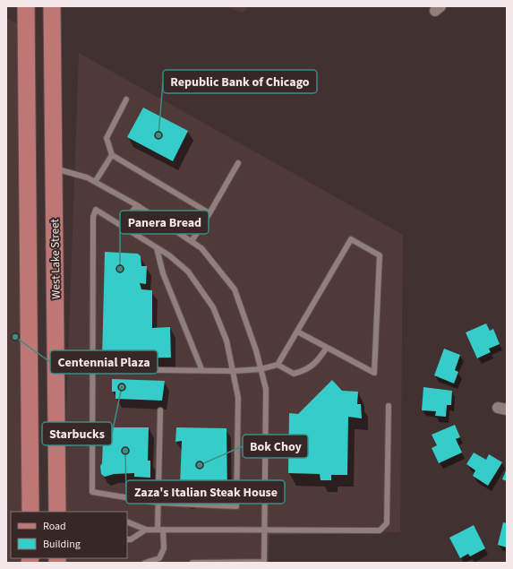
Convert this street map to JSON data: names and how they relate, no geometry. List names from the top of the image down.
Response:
{
  "streets": {
    "main road": ["West Lake Street"]
  },
  "places": [
    "Republic Bank of Chicago",
    "Panera Bread",
    "Centennial Plaza",
    "Starbucks",
    "Zaza's Italian Steak House",
    "Bok Choy"
  ],
  "legend": ["Road", "Building"]
}
